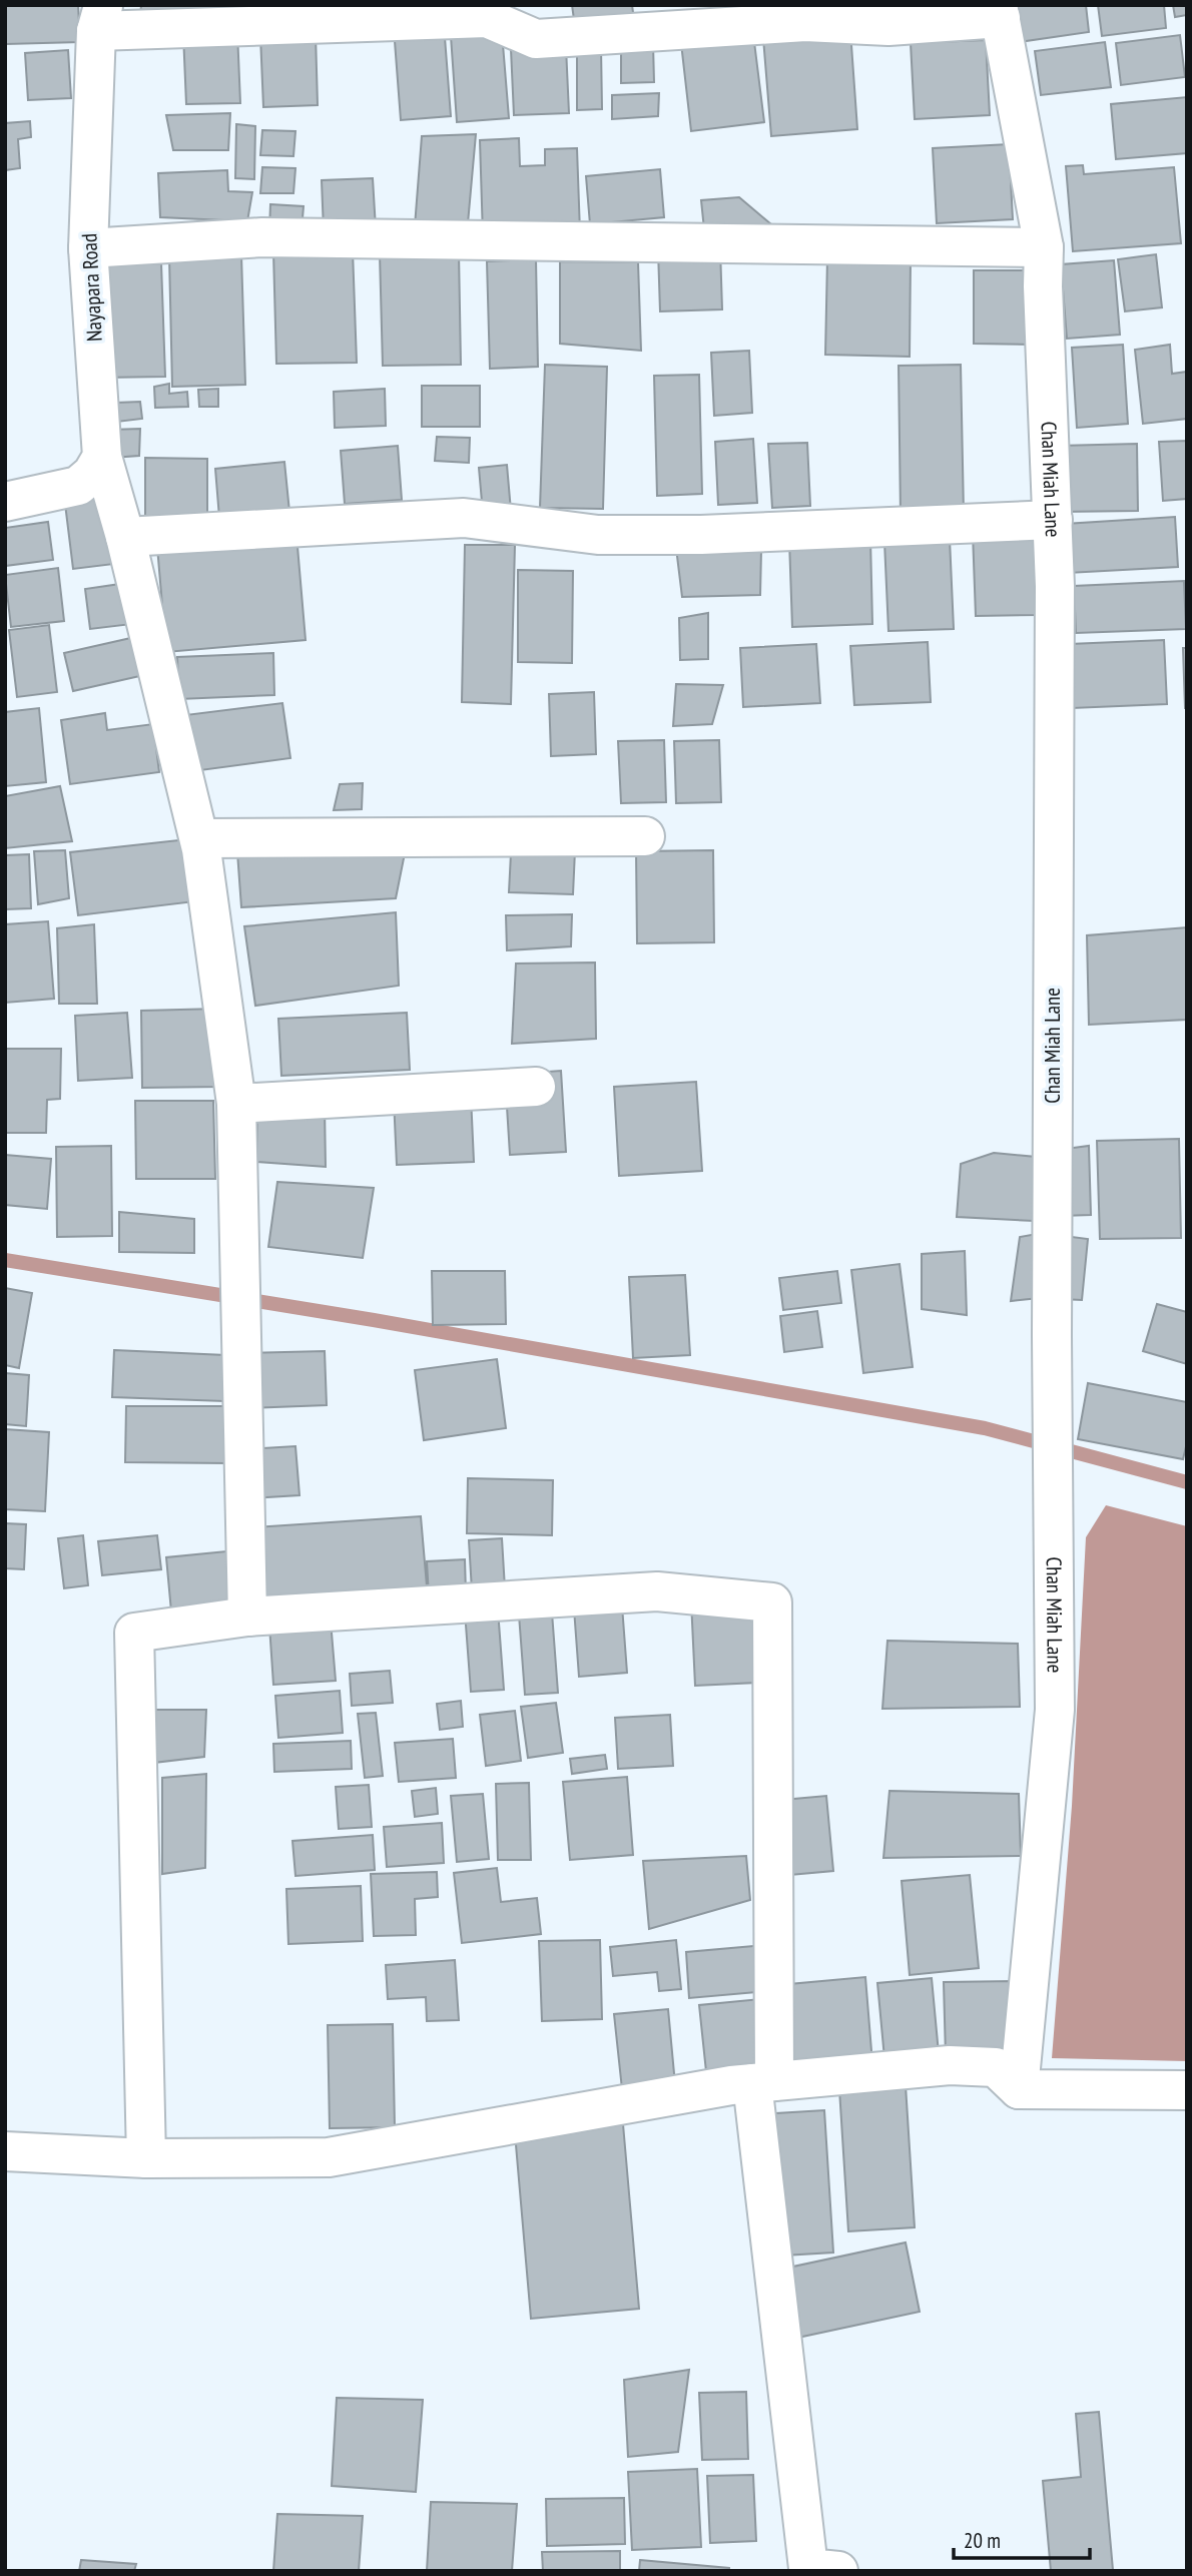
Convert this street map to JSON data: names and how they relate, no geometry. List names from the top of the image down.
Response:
{
  "streets": {
    "street": ["Nayapara Road", "Chan Miah Lane"]
  },
  "scale_bar": "20 m"
}
